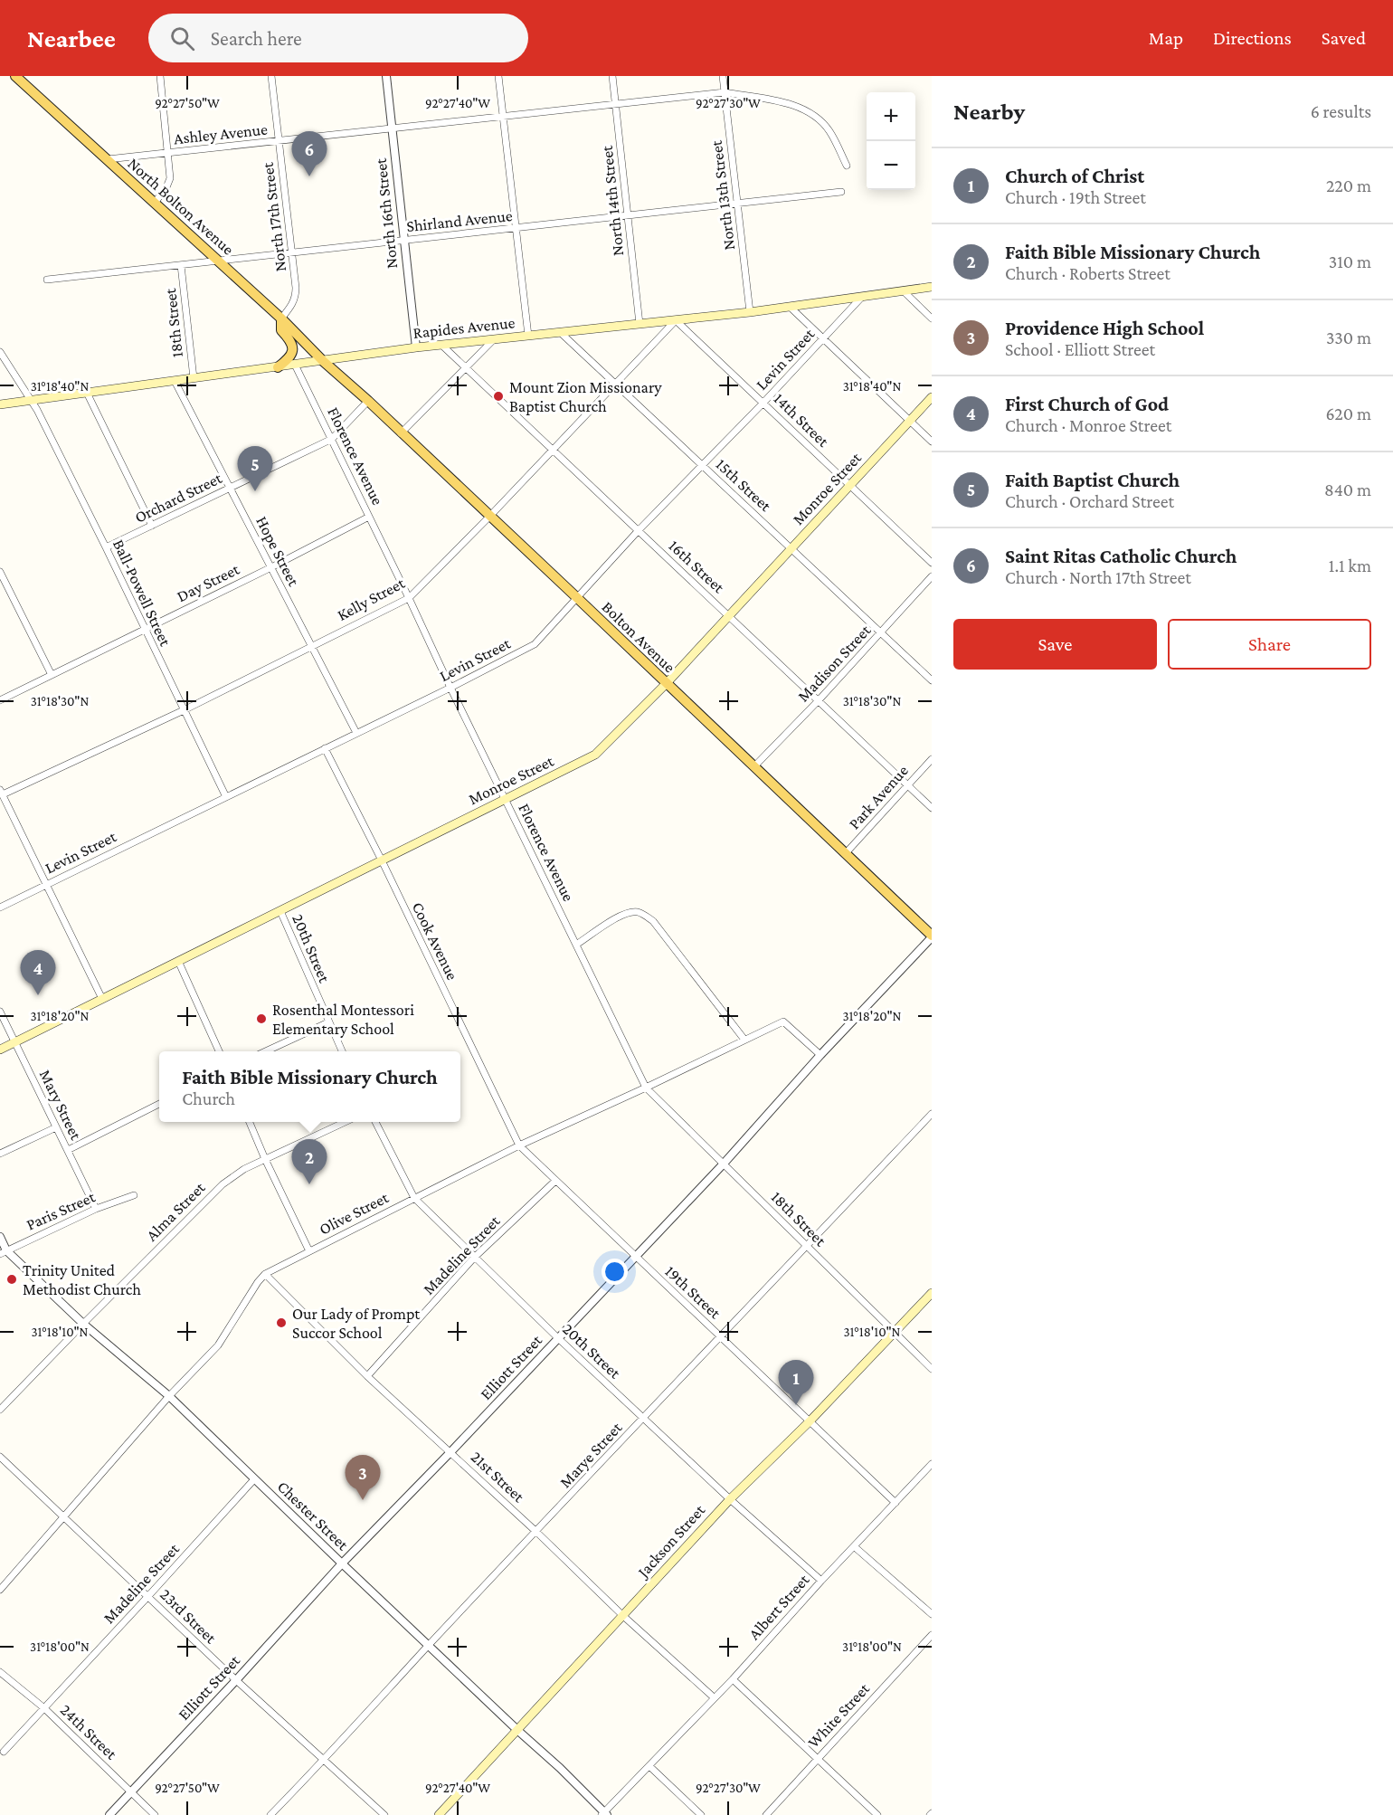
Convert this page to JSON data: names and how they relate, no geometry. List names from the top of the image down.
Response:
{
  "streets": {
    "main road": [
      "North Bolton Avenue",
      "Rapides Avenue",
      "Monroe Street",
      "Bolton Avenue",
      "Jackson Street"
    ],
    "street": [
      "Ashley Avenue",
      "North 13th Street",
      "North 14th Street",
      "North 16th Street",
      "North 17th Street",
      "Shirland Avenue",
      "18th Street",
      "Levin Street",
      "14th Street",
      "Florence Avenue",
      "15th Street",
      "Orchard Street",
      "Hope Street",
      "16th Street",
      "Day Street",
      "Ball-Powell Street",
      "Kelly Street",
      "Madison Street",
      "Park Avenue",
      "Cook Avenue",
      "20th Street",
      "Mary Street",
      "Paris Street",
      "Alma Street",
      "Olive Street",
      "Madeline Street",
      "19th Street",
      "Elliott Street",
      "Marye Street",
      "21st Street",
      "Chester Street",
      "Albert Street",
      "23rd Street",
      "White Street",
      "24th Street"
    ]
  },
  "crossings": [
    ["Ashley Avenue", "North 13th Street"],
    ["Ashley Avenue", "North 14th Street"],
    ["Ashley Avenue", "North Bolton Avenue"],
    ["Ashley Avenue", "North 16th Street"],
    ["Ashley Avenue", "North 17th Street"],
    ["North 13th Street", "Shirland Avenue"],
    ["North 13th Street", "Rapides Avenue"],
    ["North 14th Street", "Shirland Avenue"],
    ["North 14th Street", "Rapides Avenue"],
    ["North Bolton Avenue", "North 17th Street"],
    ["North Bolton Avenue", "Shirland Avenue"],
    ["North Bolton Avenue", "Rapides Avenue"],
    ["North Bolton Avenue", "Bolton Avenue"],
    ["North 16th Street", "Shirland Avenue"],
    ["North 16th Street", "Rapides Avenue"],
    ["North 17th Street", "Shirland Avenue"],
    ["Shirland Avenue", "18th Street"],
    ["18th Street", "Rapides Avenue"],
    ["18th Street", "Florence Avenue"],
    ["18th Street", "Olive Street"],
    ["18th Street", "Elliott Street"],
    ["18th Street", "Marye Street"],
    ["18th Street", "Jackson Street"],
    ["Rapides Avenue", "Levin Street"],
    ["Rapides Avenue", "14th Street"],
    ["Rapides Avenue", "Florence Avenue"],
    ["Rapides Avenue", "15th Street"],
    ["Rapides Avenue", "Hope Street"],
    ["Rapides Avenue", "16th Street"],
    ["Rapides Avenue", "Ball-Powell Street"],
    ["Rapides Avenue", "Kelly Street"],
    ["Rapides Avenue", "Bolton Avenue"],
    ["Levin Street", "14th Street"],
    ["Levin Street", "Florence Avenue"],
    ["Levin Street", "15th Street"],
    ["Levin Street", "Hope Street"],
    ["Levin Street", "16th Street"],
    ["Levin Street", "Ball-Powell Street"],
    ["Levin Street", "Bolton Avenue"],
    ["Levin Street", "Cook Avenue"],
    ["14th Street", "Monroe Street"],
    ["14th Street", "Kelly Street"],
    ["Florence Avenue", "Monroe Street"],
    ["Florence Avenue", "Orchard Street"],
    ["Florence Avenue", "Day Street"],
    ["Florence Avenue", "Kelly Street"],
    ["Florence Avenue", "Olive Street"],
    ["15th Street", "Monroe Street"],
    ["15th Street", "Kelly Street"],
    ["15th Street", "Madison Street"],
    ["Monroe Street", "16th Street"],
    ["Monroe Street", "Bolton Avenue"],
    ["Monroe Street", "Cook Avenue"],
    ["Monroe Street", "20th Street"],
    ["Monroe Street", "Mary Street"],
    ["Orchard Street", "Hope Street"],
    ["Orchard Street", "Ball-Powell Street"],
    ["Orchard Street", "Bolton Avenue"],
    ["Hope Street", "Day Street"],
    ["Hope Street", "Kelly Street"],
    ["16th Street", "Kelly Street"],
    ["16th Street", "Madison Street"],
    ["16th Street", "Park Avenue"],
    ["Day Street", "Ball-Powell Street"],
    ["Ball-Powell Street", "Kelly Street"],
    ["Kelly Street", "Bolton Avenue"],
    ["Bolton Avenue", "Madison Street"],
    ["Bolton Avenue", "Park Avenue"],
    ["Bolton Avenue", "Elliott Street"],
    ["Cook Avenue", "Olive Street"],
    ["Cook Avenue", "19th Street"],
    ["20th Street", "Olive Street"],
    ["20th Street", "Madeline Street"],
    ["20th Street", "Elliott Street"],
    ["20th Street", "Marye Street"],
    ["20th Street", "Jackson Street"],
    ["20th Street", "Albert Street"],
    ["Mary Street", "Paris Street"],
    ["Paris Street", "Chester Street"],
    ["Alma Street", "Chester Street"],
    ["Olive Street", "19th Street"],
    ["Olive Street", "Elliott Street"],
    ["Olive Street", "21st Street"],
    ["Olive Street", "Chester Street"],
    ["Olive Street", "23rd Street"],
    ["Madeline Street", "19th Street"],
    ["Madeline Street", "21st Street"],
    ["Madeline Street", "Chester Street"],
    ["Madeline Street", "23rd Street"],
    ["Madeline Street", "24th Street"],
    ["19th Street", "Elliott Street"],
    ["19th Street", "Marye Street"],
    ["19th Street", "Jackson Street"],
    ["19th Street", "Albert Street"],
    ["Elliott Street", "21st Street"],
    ["Elliott Street", "Chester Street"],
    ["Elliott Street", "23rd Street"],
    ["Elliott Street", "24th Street"],
    ["Marye Street", "21st Street"],
    ["Marye Street", "Chester Street"],
    ["Marye Street", "23rd Street"],
    ["21st Street", "Jackson Street"],
    ["21st Street", "Albert Street"],
    ["Chester Street", "Jackson Street"],
    ["Chester Street", "Albert Street"]
  ],
  "places": [
    "Mount Zion Missionary Baptist Church",
    "Rosenthal Montessori Elementary School",
    "Trinity United Methodist Church",
    "Our Lady of Prompt Succor School"
  ],
  "page": {
    "header": "Nearbee",
    "search": "Search here",
    "nav": ["Map", "Directions", "Saved"],
    "heading": ["Nearby", "6 results"],
    "map_buttons": ["+", "−"],
    "pins": [
      "6",
      "5",
      "4",
      "2",
      "1",
      "3"
    ],
    "list": [
      {
        "mark": "1",
        "name": "Church of Christ",
        "note": "Church · 19th Street",
        "value": "220 m"
      },
      {
        "mark": "2",
        "name": "Faith Bible Missionary Church",
        "note": "Church · Roberts Street",
        "value": "310 m"
      },
      {
        "mark": "3",
        "name": "Providence High School",
        "note": "School · Elliott Street",
        "value": "330 m"
      },
      {
        "mark": "4",
        "name": "First Church of God",
        "note": "Church · Monroe Street",
        "value": "620 m"
      },
      {
        "mark": "5",
        "name": "Faith Baptist Church",
        "note": "Church · Orchard Street",
        "value": "840 m"
      },
      {
        "mark": "6",
        "name": "Saint Ritas Catholic Church",
        "note": "Church · North 17th Street",
        "value": "1.1 km"
      }
    ],
    "buttons": ["Save", "Share"],
    "popup": ["Faith Bible Missionary Church", "Church"]
  },
  "coordinates": [
    "92°27'50\"W",
    "92°27'40\"W",
    "92°27'30\"W",
    "31°18'40\"N",
    "31°18'30\"N",
    "31°18'20\"N",
    "31°18'10\"N",
    "31°18'00\"N"
  ]
}
